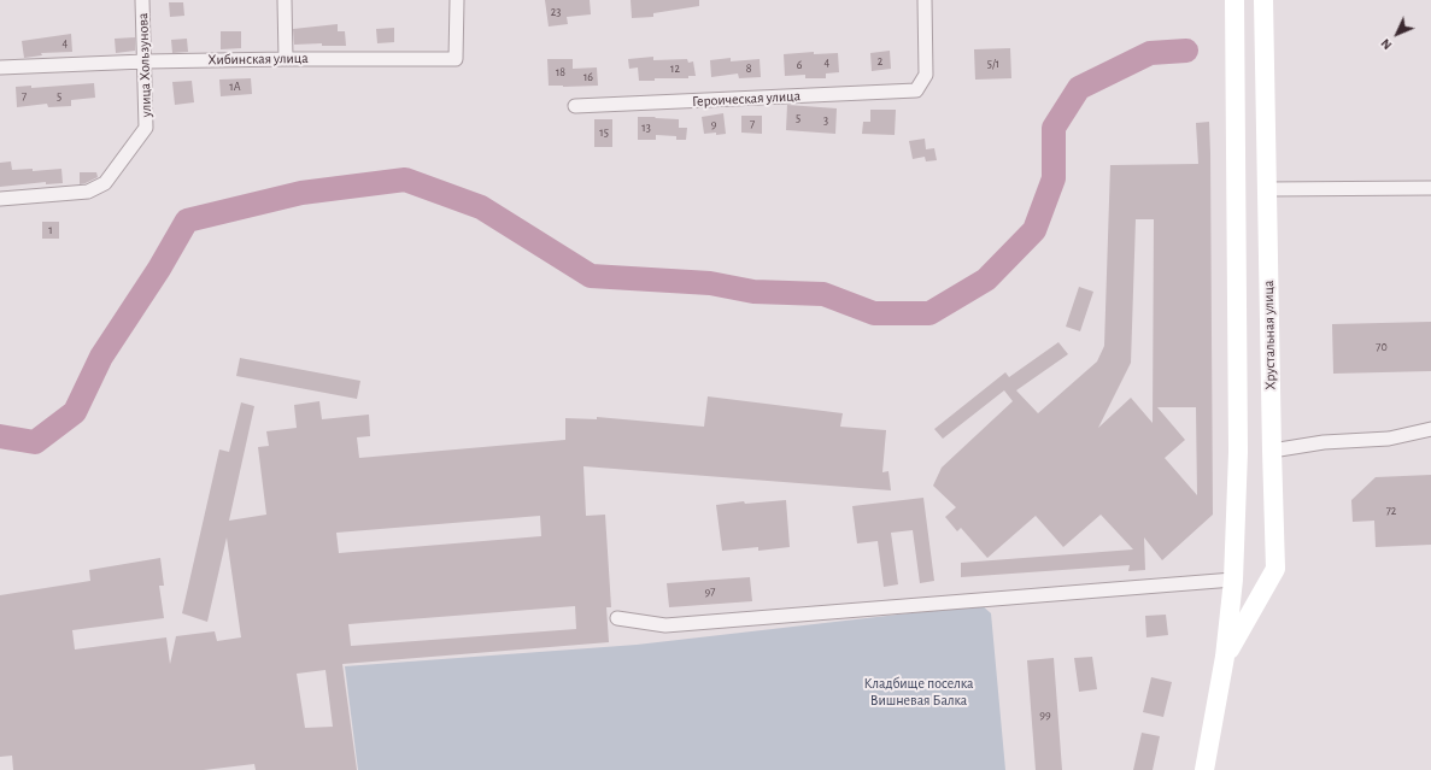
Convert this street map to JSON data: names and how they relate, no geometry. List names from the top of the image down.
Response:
{
  "streets": {
    "street": [
      "Хибинская улица",
      "улица Хользунова",
      "Героическая улица",
      "Хрустальная улица"
    ]
  },
  "crossings": [
    ["Хибинская улица", "улица Хользунова"]
  ],
  "parks": ["Кладбище поселка Вишневая Балка"],
  "house_numbers": [
    "23",
    "4",
    "2",
    "4",
    "5/1",
    "6",
    "12",
    "8",
    "18",
    "16",
    "1А",
    "7",
    "5",
    "5",
    "3",
    "9",
    "7",
    "13",
    "15",
    "1",
    "70",
    "72",
    "97",
    "99"
  ],
  "north": "bottom left"
}
